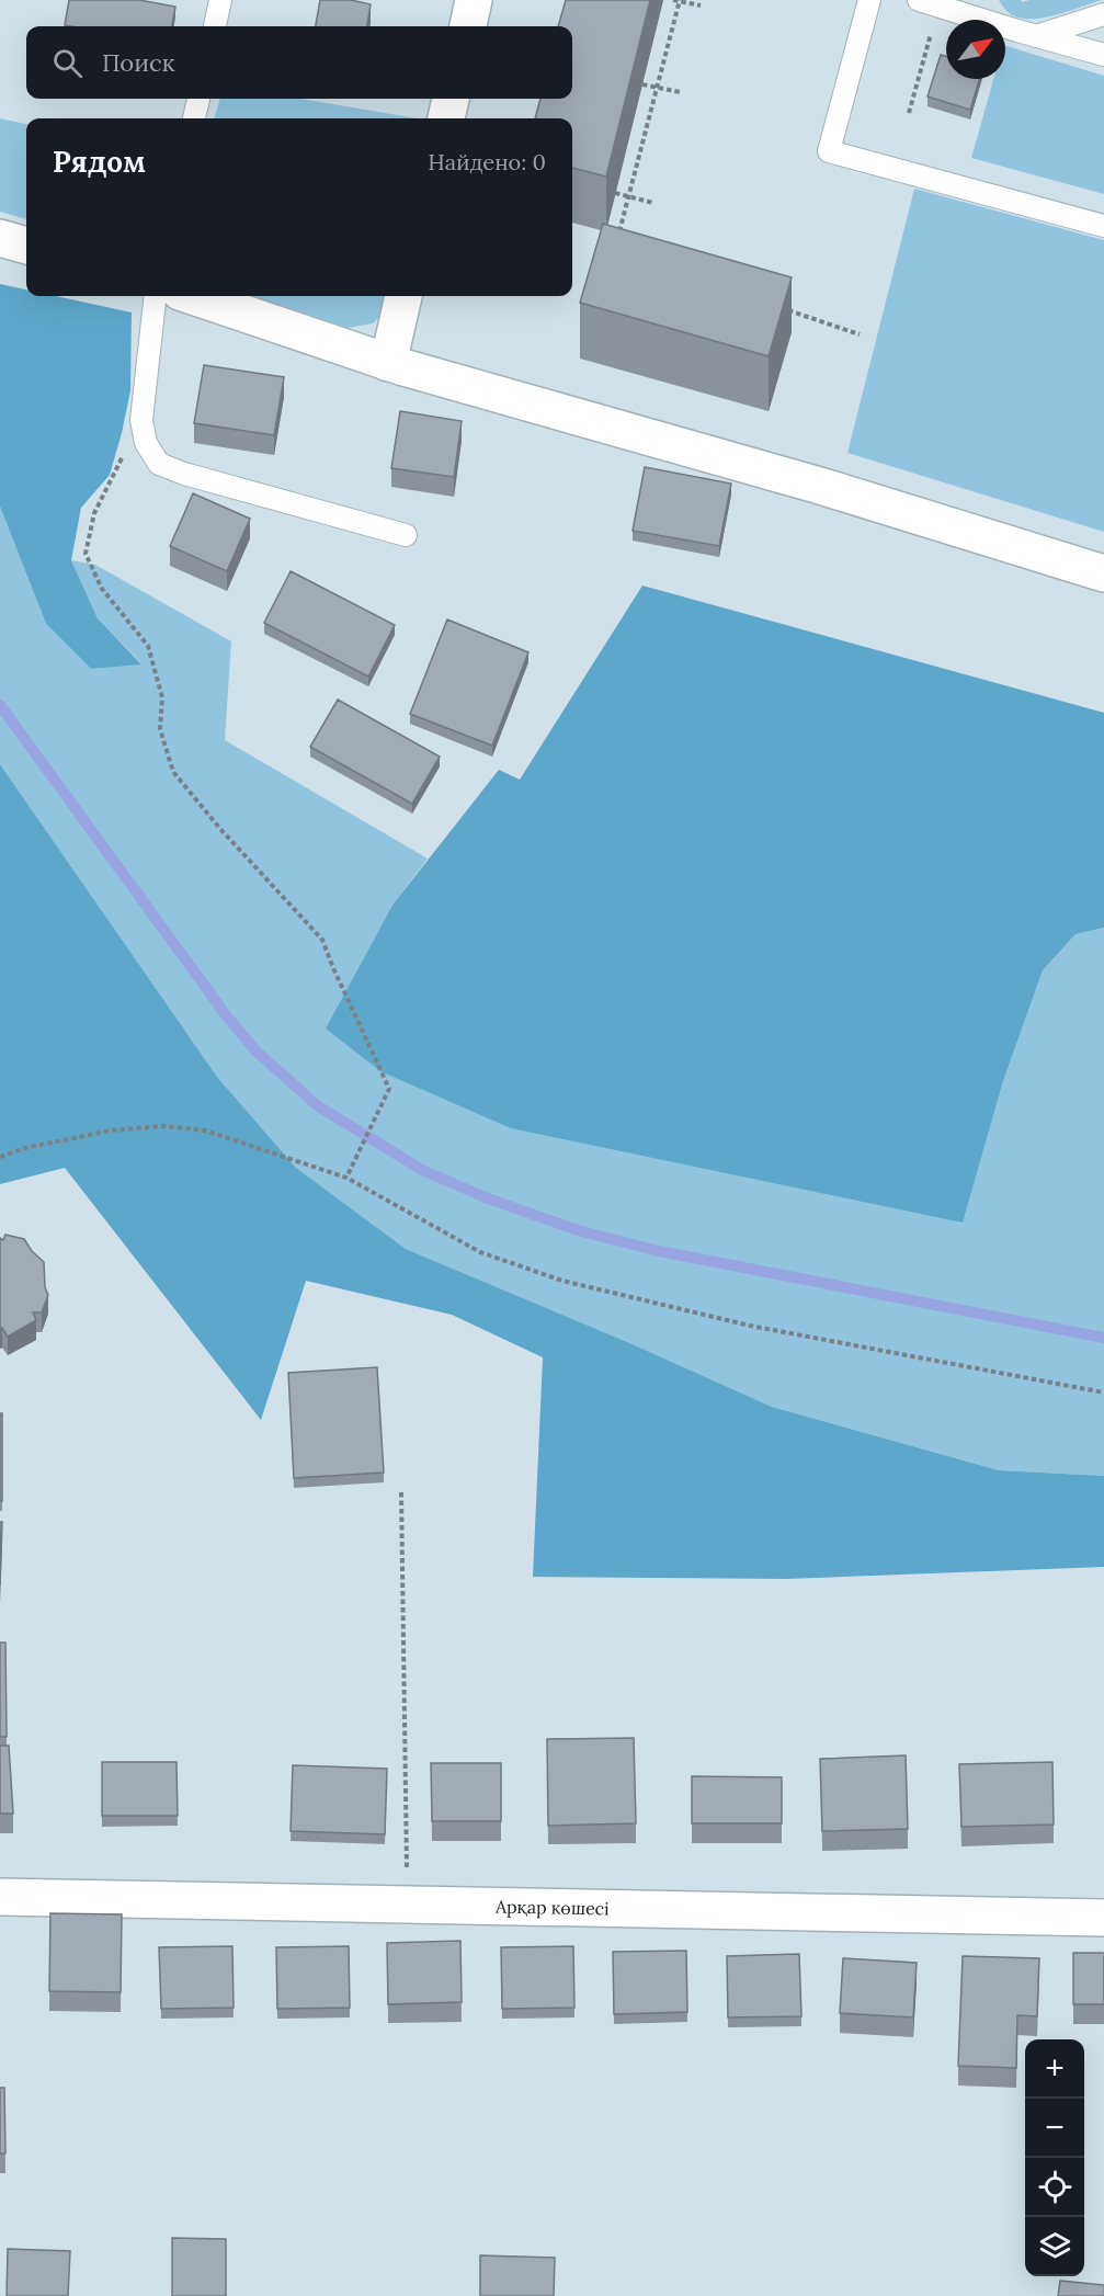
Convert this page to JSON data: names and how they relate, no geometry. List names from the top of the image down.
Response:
{
  "streets": {
    "street": ["Арқар көшесі"]
  },
  "north": "top right",
  "page": {
    "search": "Поиск",
    "heading": ["Рядом", "Найдено: 0"],
    "map_buttons": ["+", "−"]
  }
}
